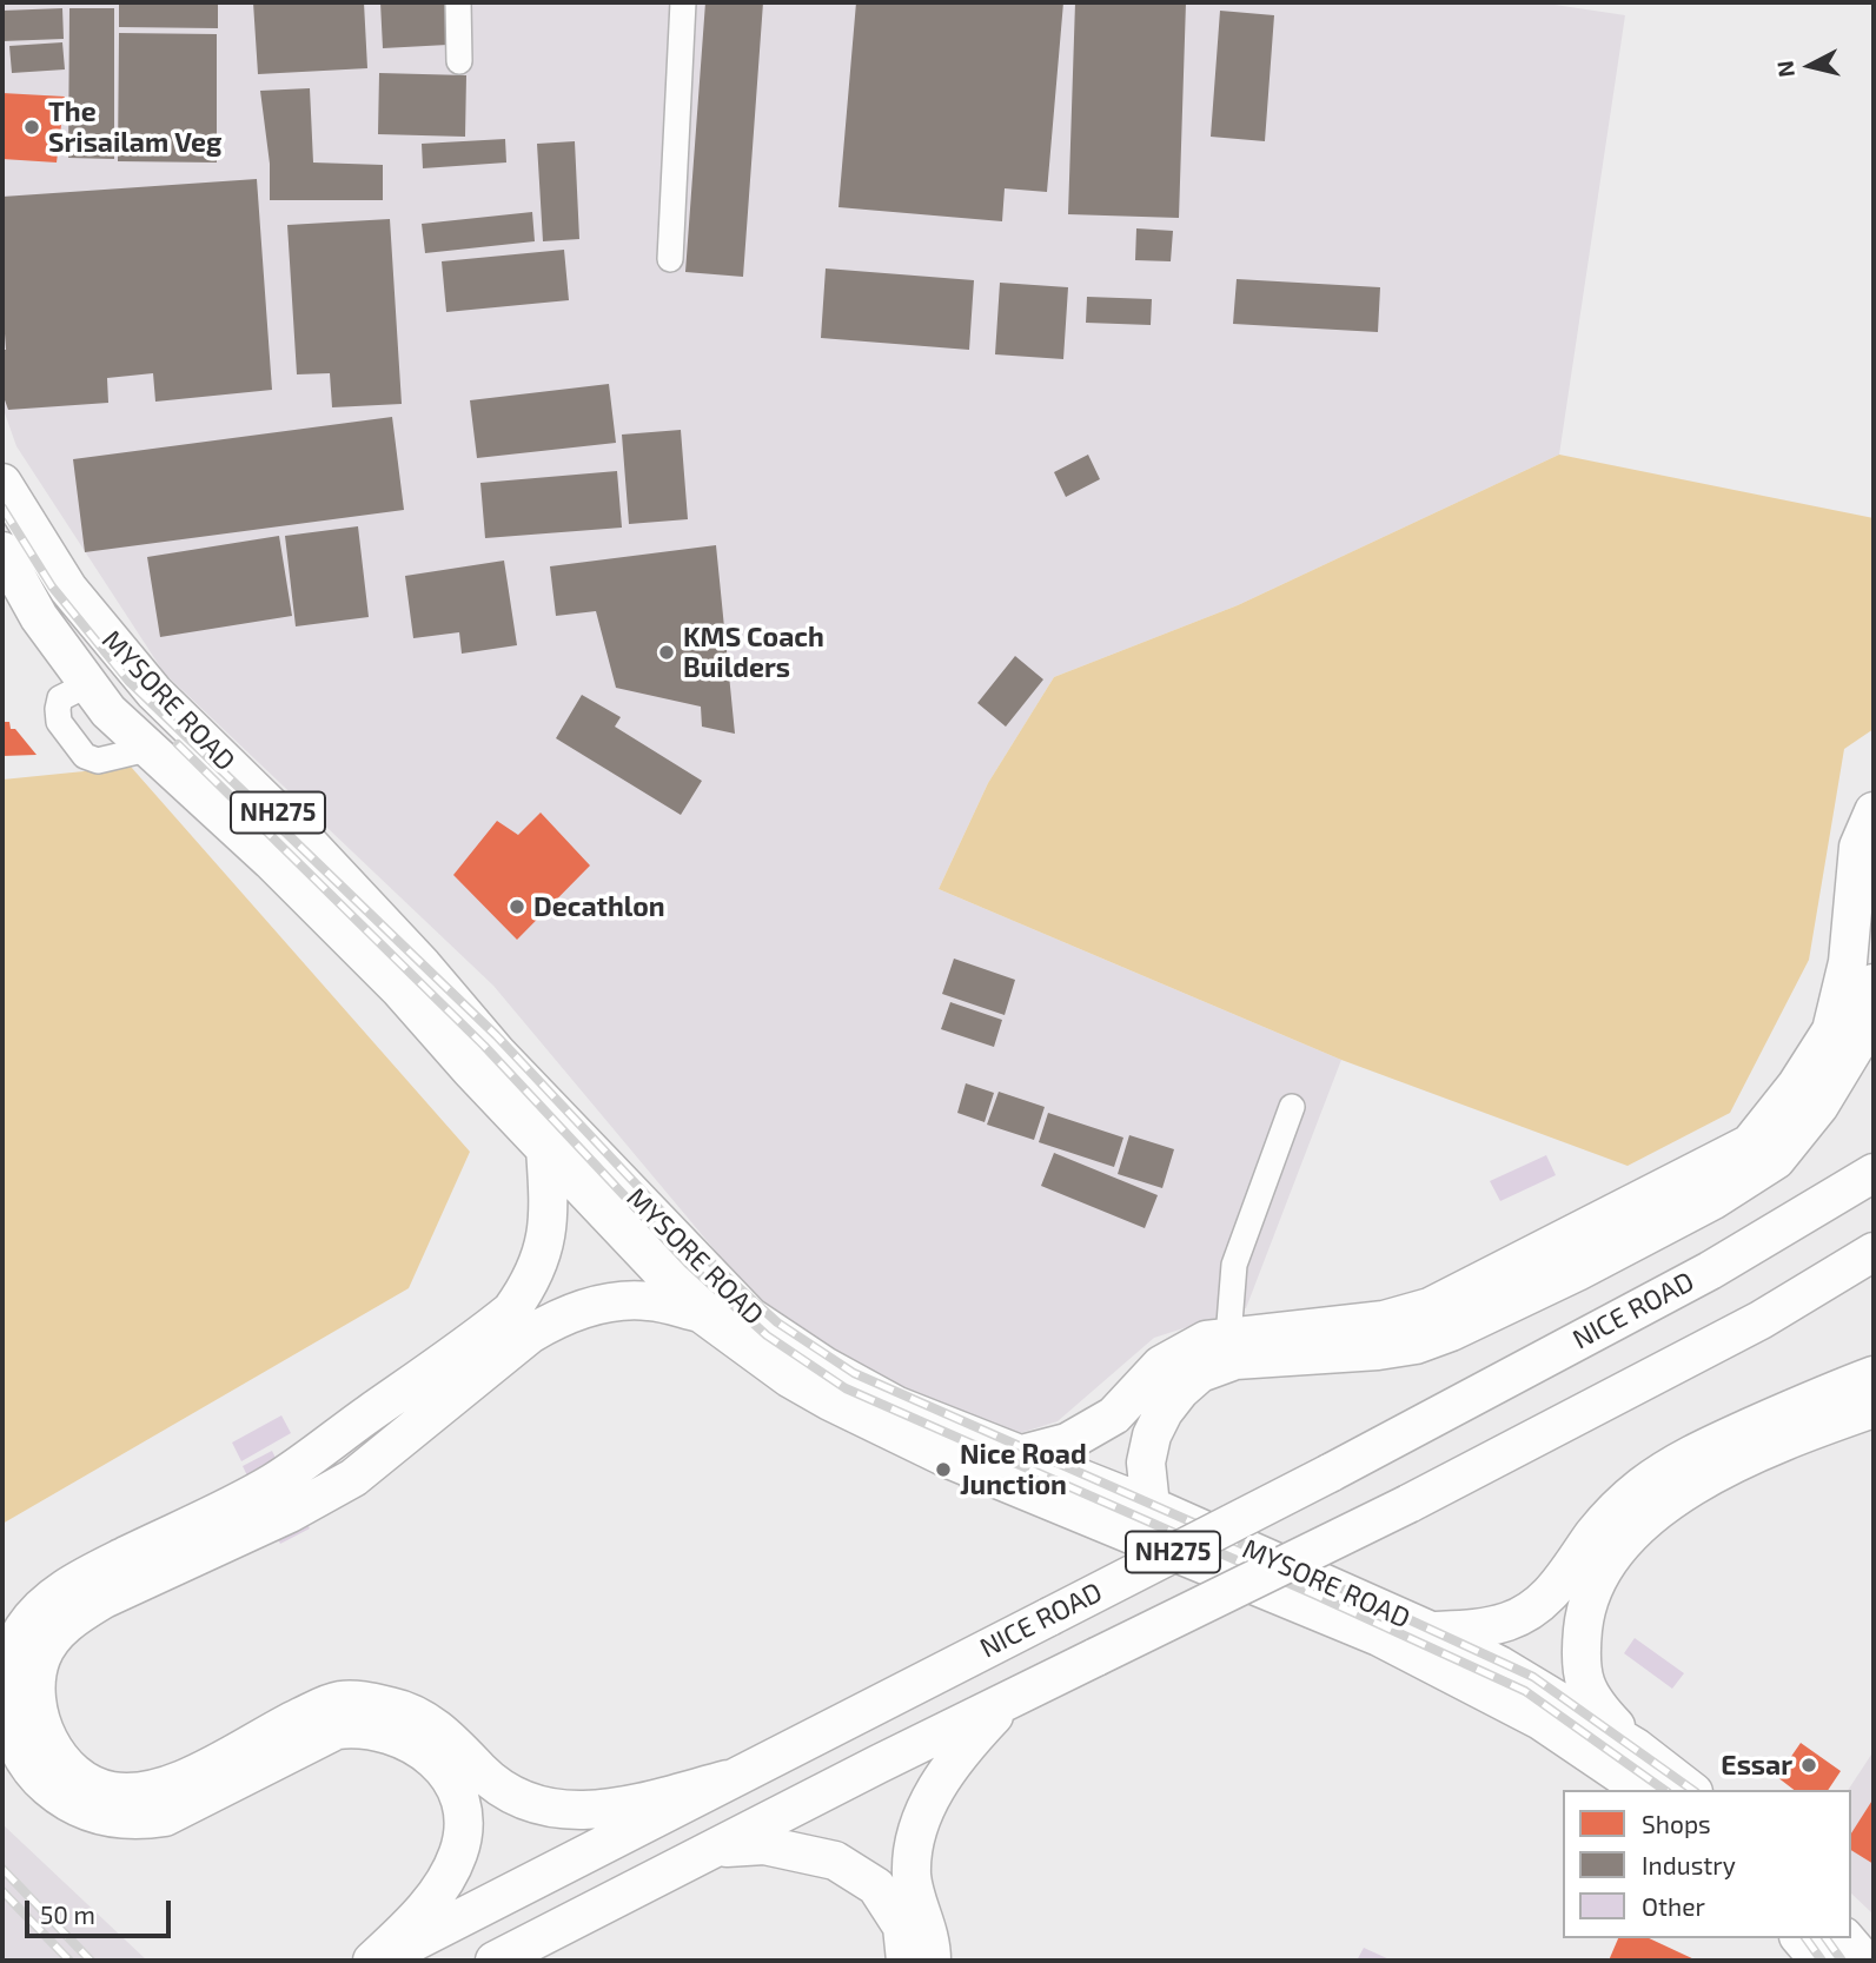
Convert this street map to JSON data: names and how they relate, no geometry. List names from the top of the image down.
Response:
{
  "streets": {
    "highway": ["MYSORE ROAD", "NH275", "NICE ROAD"]
  },
  "places": [
    "The Srisailam Veg",
    "KMS Coach Builders",
    "Decathlon",
    "Nice Road Junction",
    "Essar"
  ],
  "legend": ["Shops", "Industry", "Other"],
  "scale_bar": "50 m",
  "north": "left"
}
